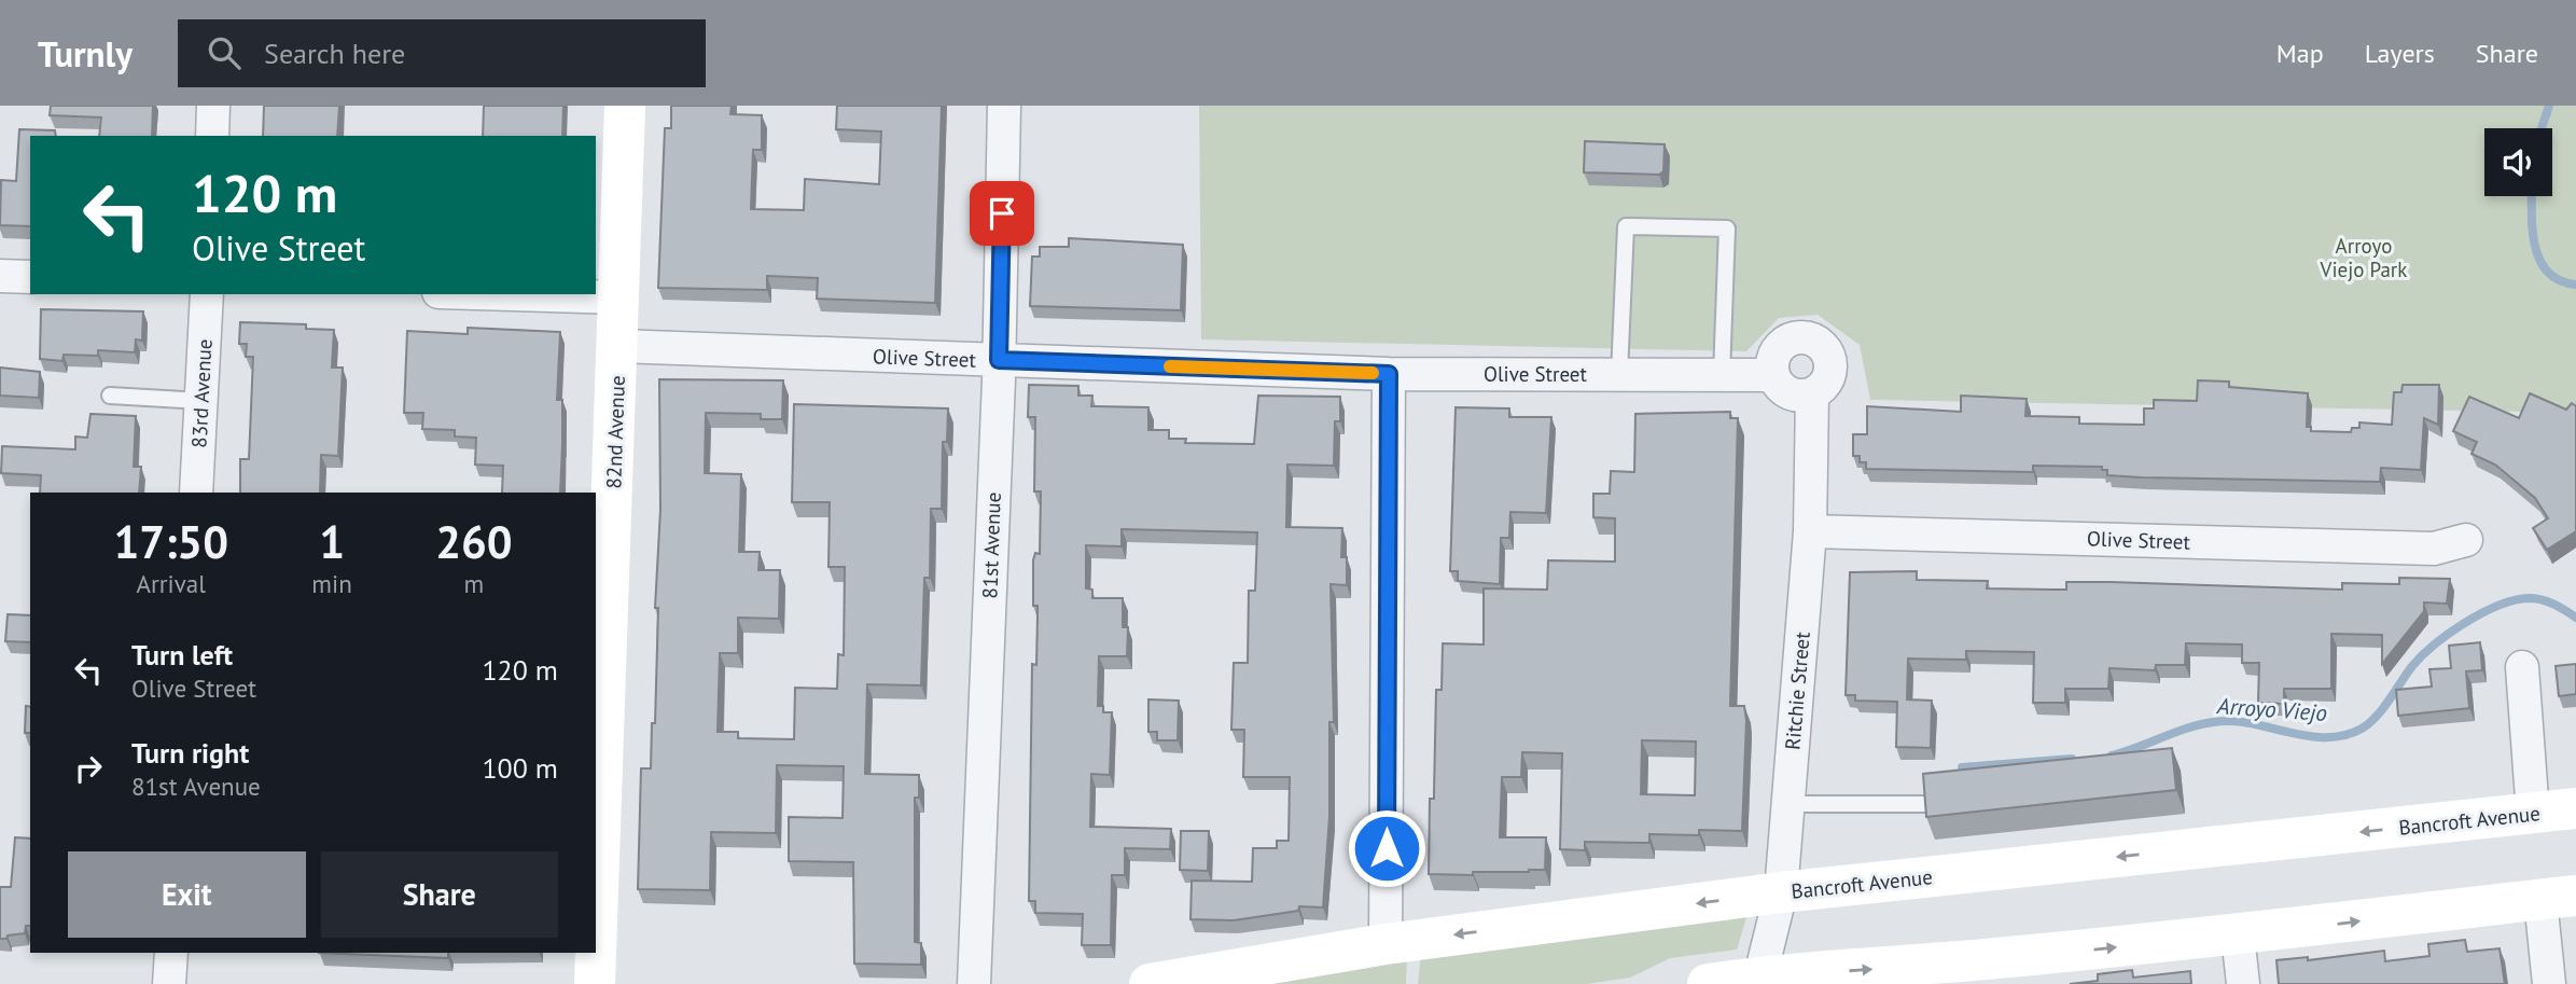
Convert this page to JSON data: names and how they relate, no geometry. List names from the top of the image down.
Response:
{
  "streets": {
    "main road": ["82nd Avenue", "Bancroft Avenue"],
    "street": [
      "Olive Street",
      "83rd Avenue",
      "81st Avenue",
      "Ritchie Street"
    ]
  },
  "crossings": [
    ["Olive Street", "82nd Avenue"],
    ["Olive Street", "81st Avenue"],
    ["Olive Street", "Ritchie Street"],
    ["Ritchie Street", "Bancroft Avenue"]
  ],
  "water": ["Arroyo Viejo"],
  "parks": ["Arroyo Viejo Park"],
  "page": {
    "header": "Turnly",
    "search": "Search here",
    "nav": ["Map", "Layers", "Share"],
    "turn": ["120 m", "Olive Street"],
    "eta": [
      "17:50",
      "Arrival",
      "1",
      "min",
      "260",
      "m"
    ],
    "list": [
      {
        "name": "Turn left",
        "note": "Olive Street",
        "value": "120 m"
      },
      {
        "name": "Turn right",
        "note": "81st Avenue",
        "value": "100 m"
      }
    ],
    "buttons": ["Exit", "Share"]
  }
}
